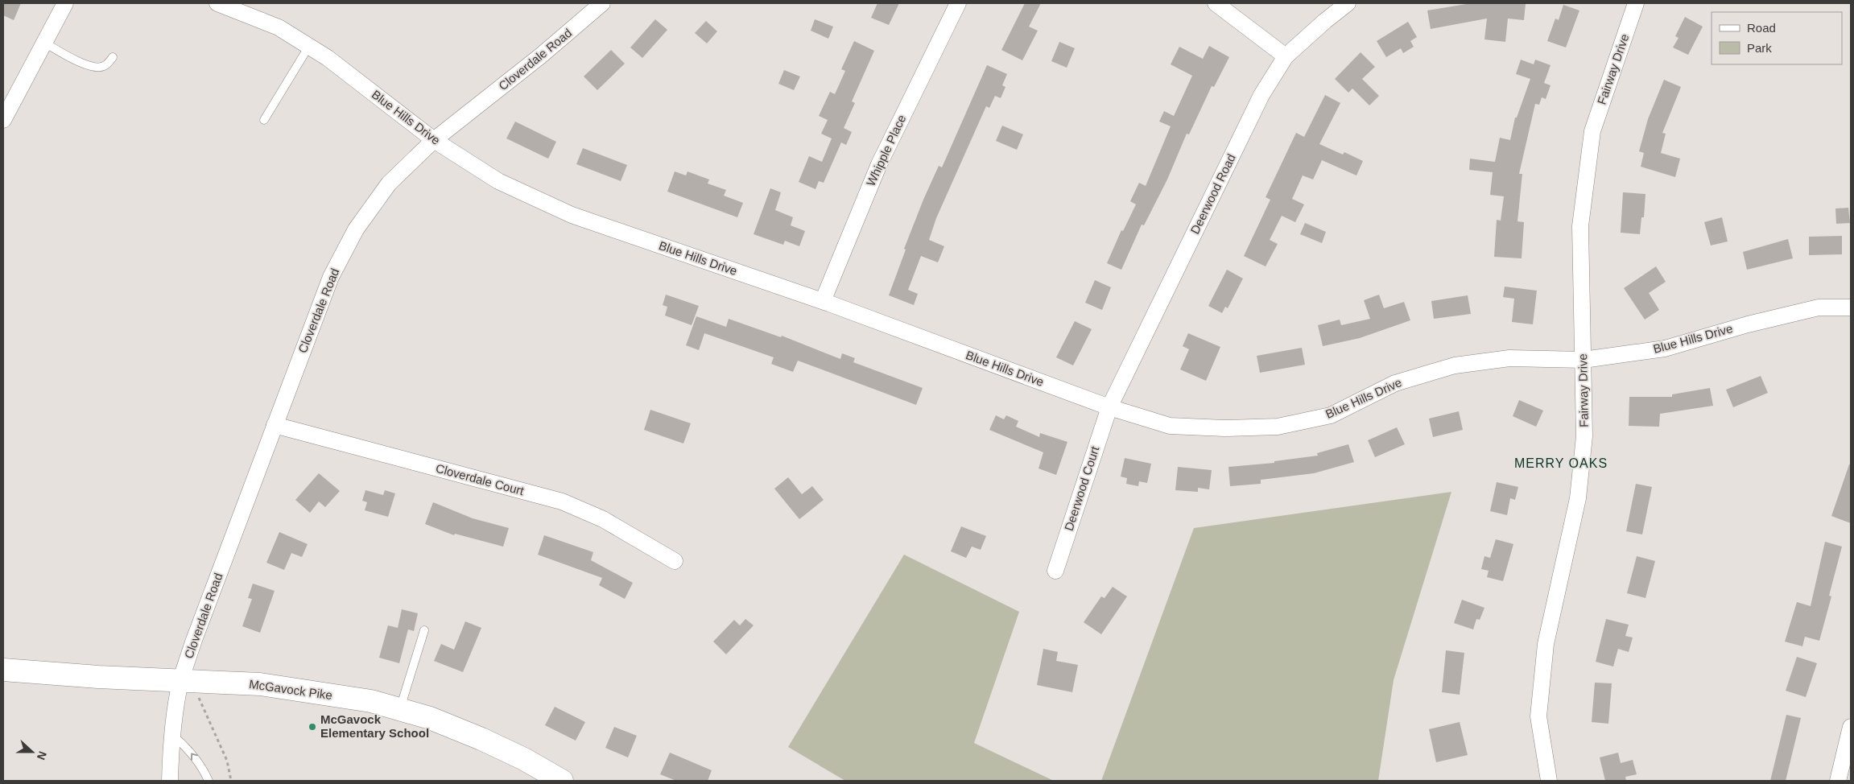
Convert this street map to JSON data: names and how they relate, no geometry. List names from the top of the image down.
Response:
{
  "streets": {
    "main road": ["McGavock Pike"],
    "street": [
      "Cloverdale Road",
      "Fairway Drive",
      "Blue Hills Drive",
      "Whipple Place",
      "Deerwood Road",
      "Cloverdale Court",
      "Deerwood Court"
    ]
  },
  "crossings": [
    ["Cloverdale Road", "Blue Hills Drive"],
    ["Cloverdale Road", "Cloverdale Court"],
    ["Cloverdale Road", "McGavock Pike"],
    ["Fairway Drive", "Blue Hills Drive"],
    ["Blue Hills Drive", "Whipple Place"],
    ["Blue Hills Drive", "Deerwood Road"],
    ["Blue Hills Drive", "Deerwood Court"],
    ["Deerwood Road", "Deerwood Court"]
  ],
  "districts": ["MERRY OAKS"],
  "places": ["McGavock Elementary School"],
  "legend": ["Road", "Park"],
  "north": "right"
}
